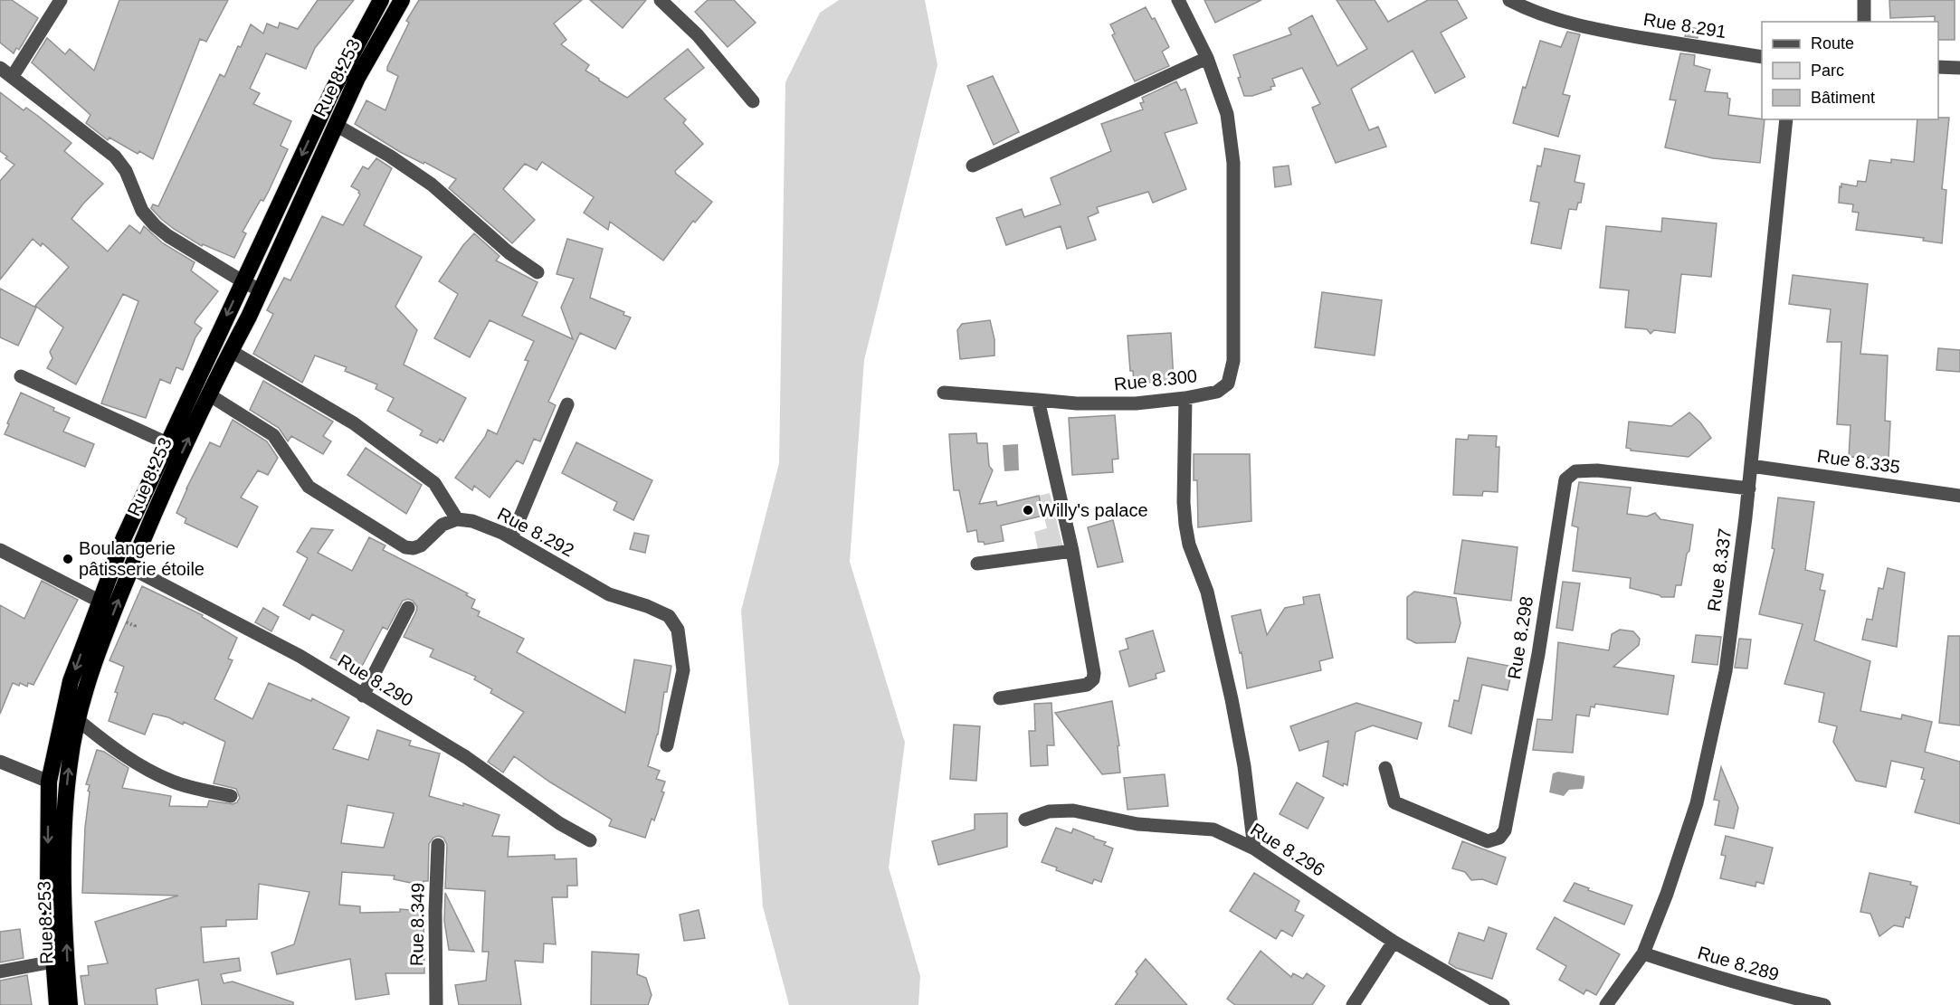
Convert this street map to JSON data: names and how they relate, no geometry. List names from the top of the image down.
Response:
{
  "streets": {
    "highway": ["Rue 8.253"],
    "street": [
      "Rue 8.291",
      "Rue 8.300",
      "Rue 8.335",
      "Rue 8.292",
      "Rue 8.337",
      "Rue 8.298",
      "Rue 8.290",
      "Rue 8.296",
      "Rue 8.349",
      "Rue 8.289"
    ]
  },
  "crossings": [
    ["Rue 8.253", "Rue 8.290"],
    ["Rue 8.335", "Rue 8.337"],
    ["Rue 8.337", "Rue 8.298"],
    ["Rue 8.337", "Rue 8.289"]
  ],
  "places": ["Willy's palace", "Boulangerie pâtisserie étoile"],
  "legend": ["Route", "Parc", "Bâtiment"]
}
